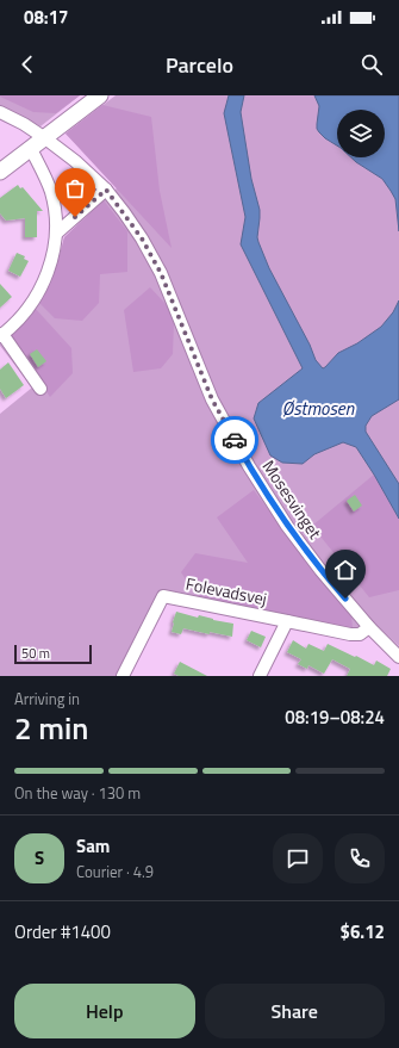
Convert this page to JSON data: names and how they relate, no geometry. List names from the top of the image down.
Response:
{
  "streets": {
    "street": ["Mosesvinget", "Folevadsvej"]
  },
  "crossings": [
    ["Mosesvinget", "Folevadsvej"]
  ],
  "water": ["Østmosen"],
  "scale_bar": "50 m",
  "page": {
    "status": "08:17",
    "header": "Parcelo",
    "scale": "50 m",
    "heading": ["2 min", "Arriving in", "08:19–08:24"],
    "panel": [
      "Sam",
      "Courier · 4.9",
      "Order #1400",
      "$6.12"
    ],
    "bar": "On the way · 130 m",
    "round": "S",
    "buttons": ["Help", "Share"]
  }
}
